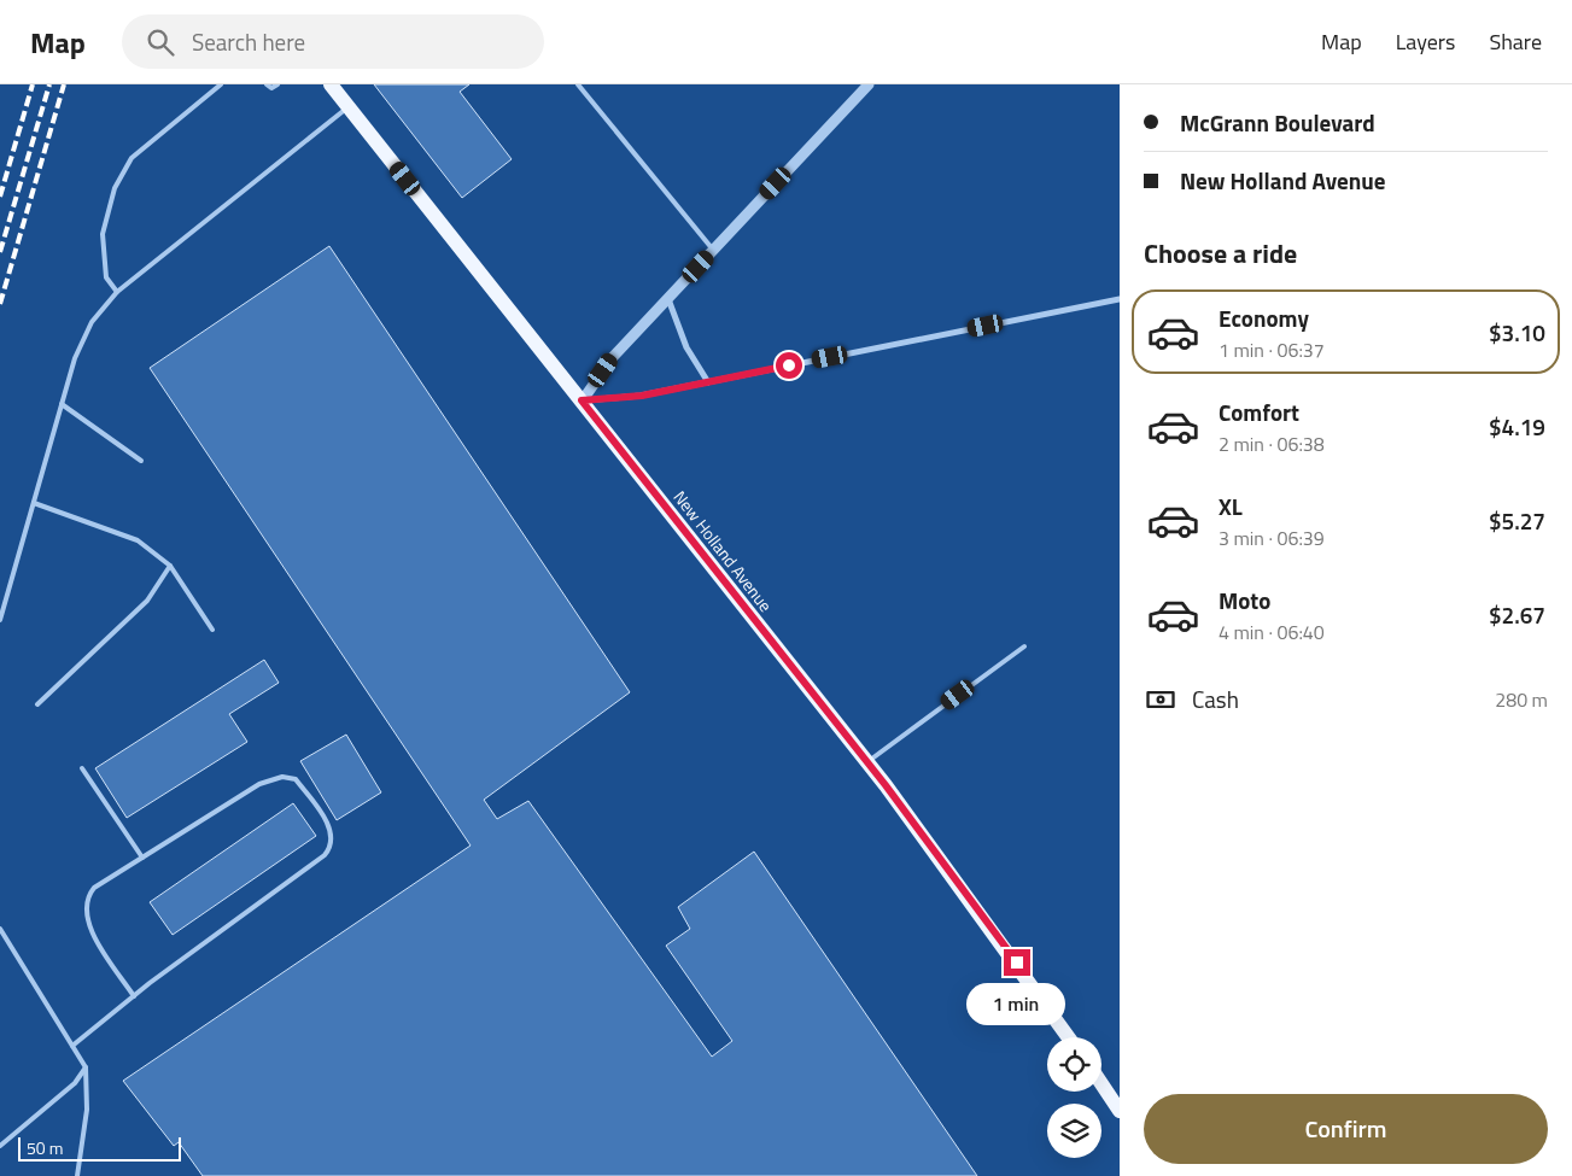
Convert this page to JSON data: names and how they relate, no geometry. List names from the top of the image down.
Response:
{
  "streets": {
    "main road": ["New Holland Avenue"]
  },
  "scale_bar": "50 m",
  "page": {
    "header": "Map",
    "search": "Search here",
    "nav": ["Map", "Layers", "Share"],
    "banner": ["McGrann Boulevard", "New Holland Avenue"],
    "heading": "Choose a ride",
    "list": [
      {
        "name": "Economy",
        "note": "1 min · 06:37",
        "value": "$3.10"
      },
      {
        "name": "Comfort",
        "note": "2 min · 06:38",
        "value": "$4.19"
      },
      {
        "name": "XL",
        "note": "3 min · 06:39",
        "value": "$5.27"
      },
      {
        "name": "Moto",
        "note": "4 min · 06:40",
        "value": "$2.67"
      }
    ],
    "pay": ["Cash", "280 m"],
    "bubble": "1 min",
    "buttons": "Confirm",
    "scale": "50 m"
  }
}
